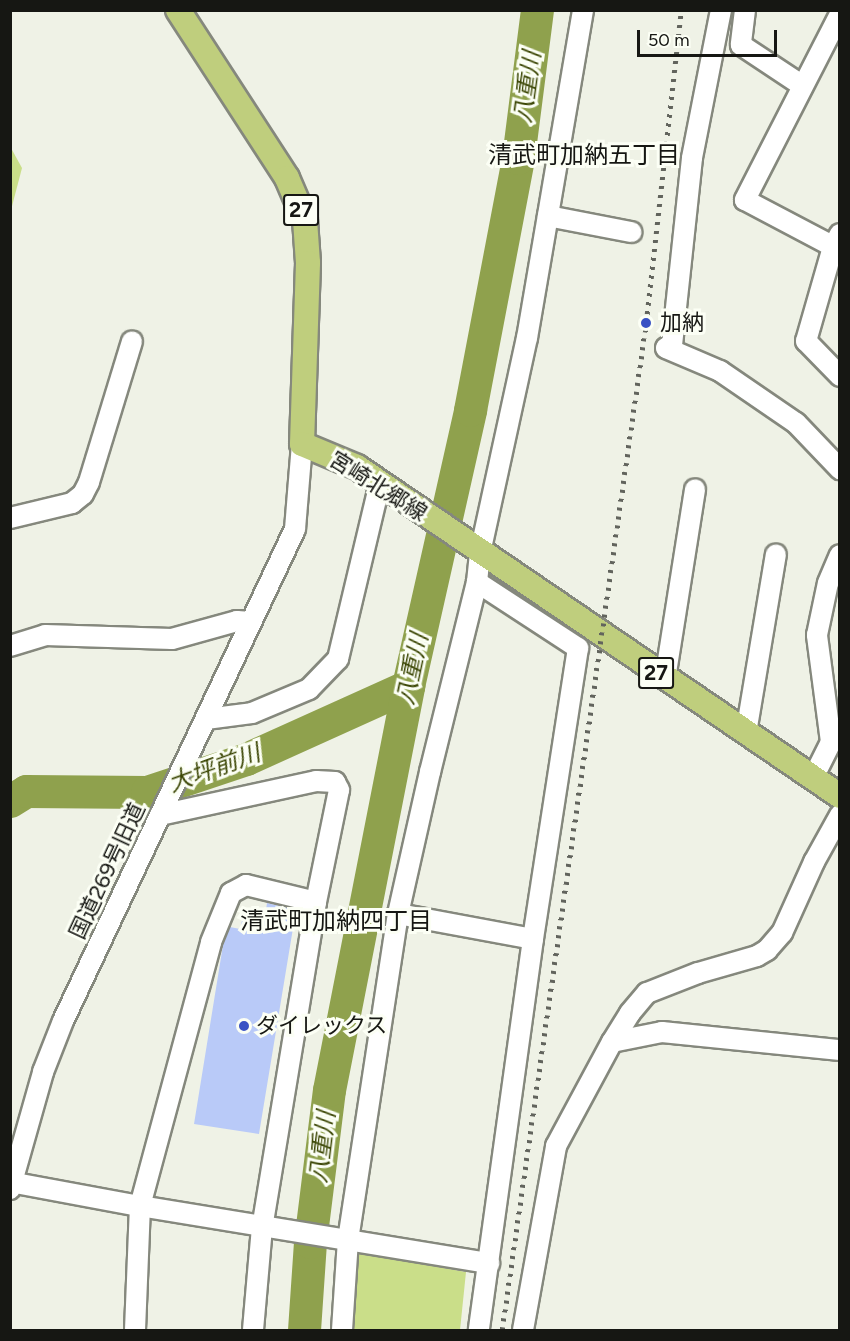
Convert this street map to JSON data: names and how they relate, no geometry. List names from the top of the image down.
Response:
{
  "streets": {
    "main road": ["27", "宮崎北郷線"],
    "street": ["国道269号旧道"]
  },
  "crossings": [
    ["宮崎北郷線", "国道269号旧道"]
  ],
  "districts": ["清武町加納五丁目", "清武町加納四丁目"],
  "water": ["八重川", "大坪前川"],
  "places": ["加納", "ダイレックス"],
  "scale_bar": "50 m"
}
